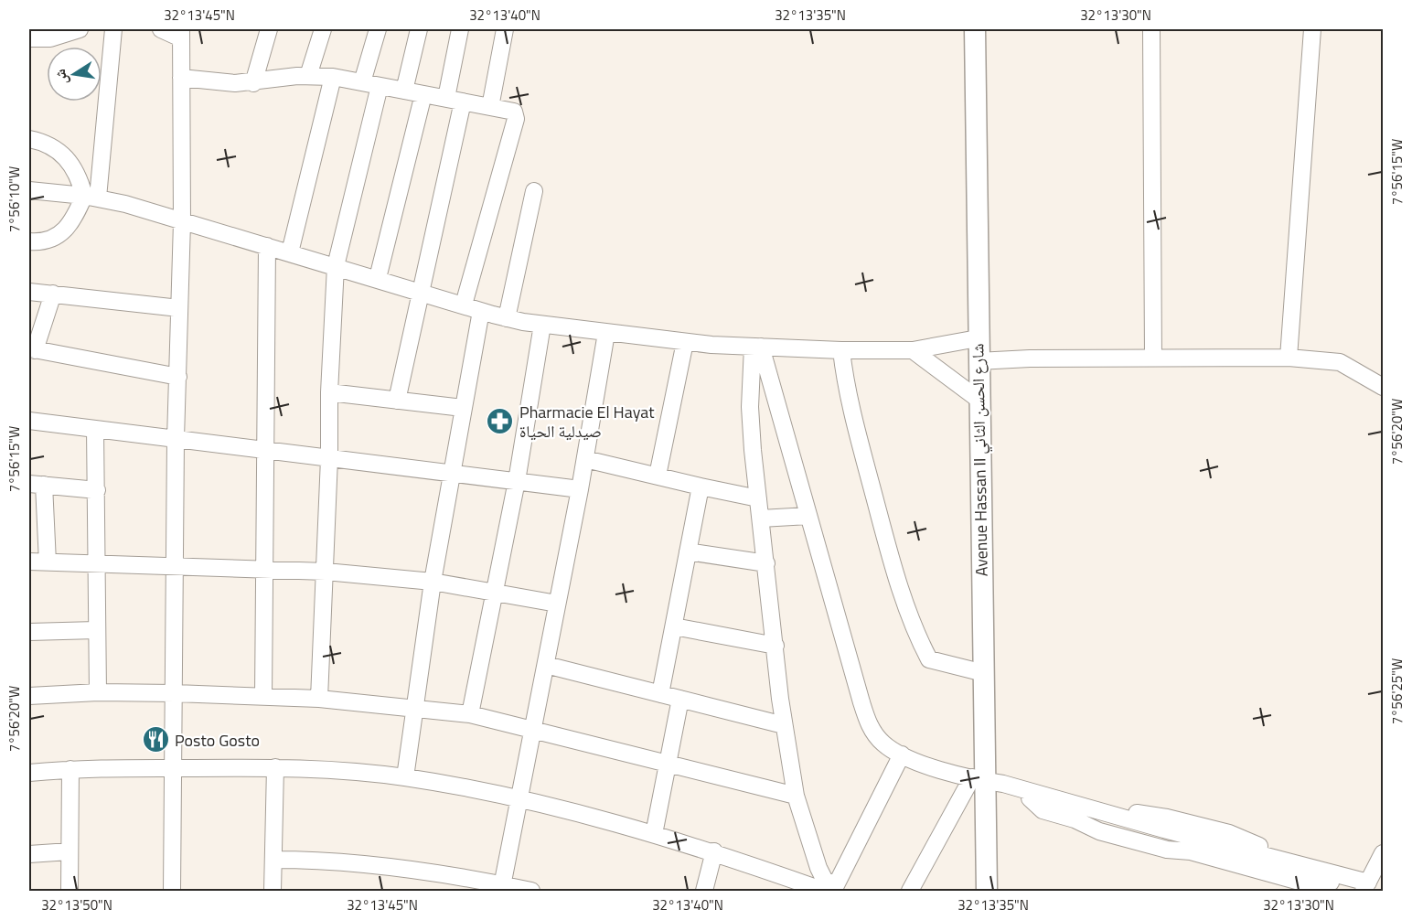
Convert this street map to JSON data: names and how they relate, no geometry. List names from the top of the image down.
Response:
{
  "streets": {
    "main road": ["Avenue Hassan II شارع الحسن الثاني"]
  },
  "places": {
    "pharmacy": ["Pharmacie El Hayat صيدلية الحياة"],
    "restaurant": ["Posto Gosto"]
  },
  "north": "left",
  "coordinates": [
    "32°13'45\"N",
    "32°13'40\"N",
    "32°13'35\"N",
    "32°13'30\"N",
    "7°56'15\"W",
    "7°56'10\"W",
    "7°56'20\"W",
    "7°56'25\"W",
    "32°13'50\"N"
  ]
}
